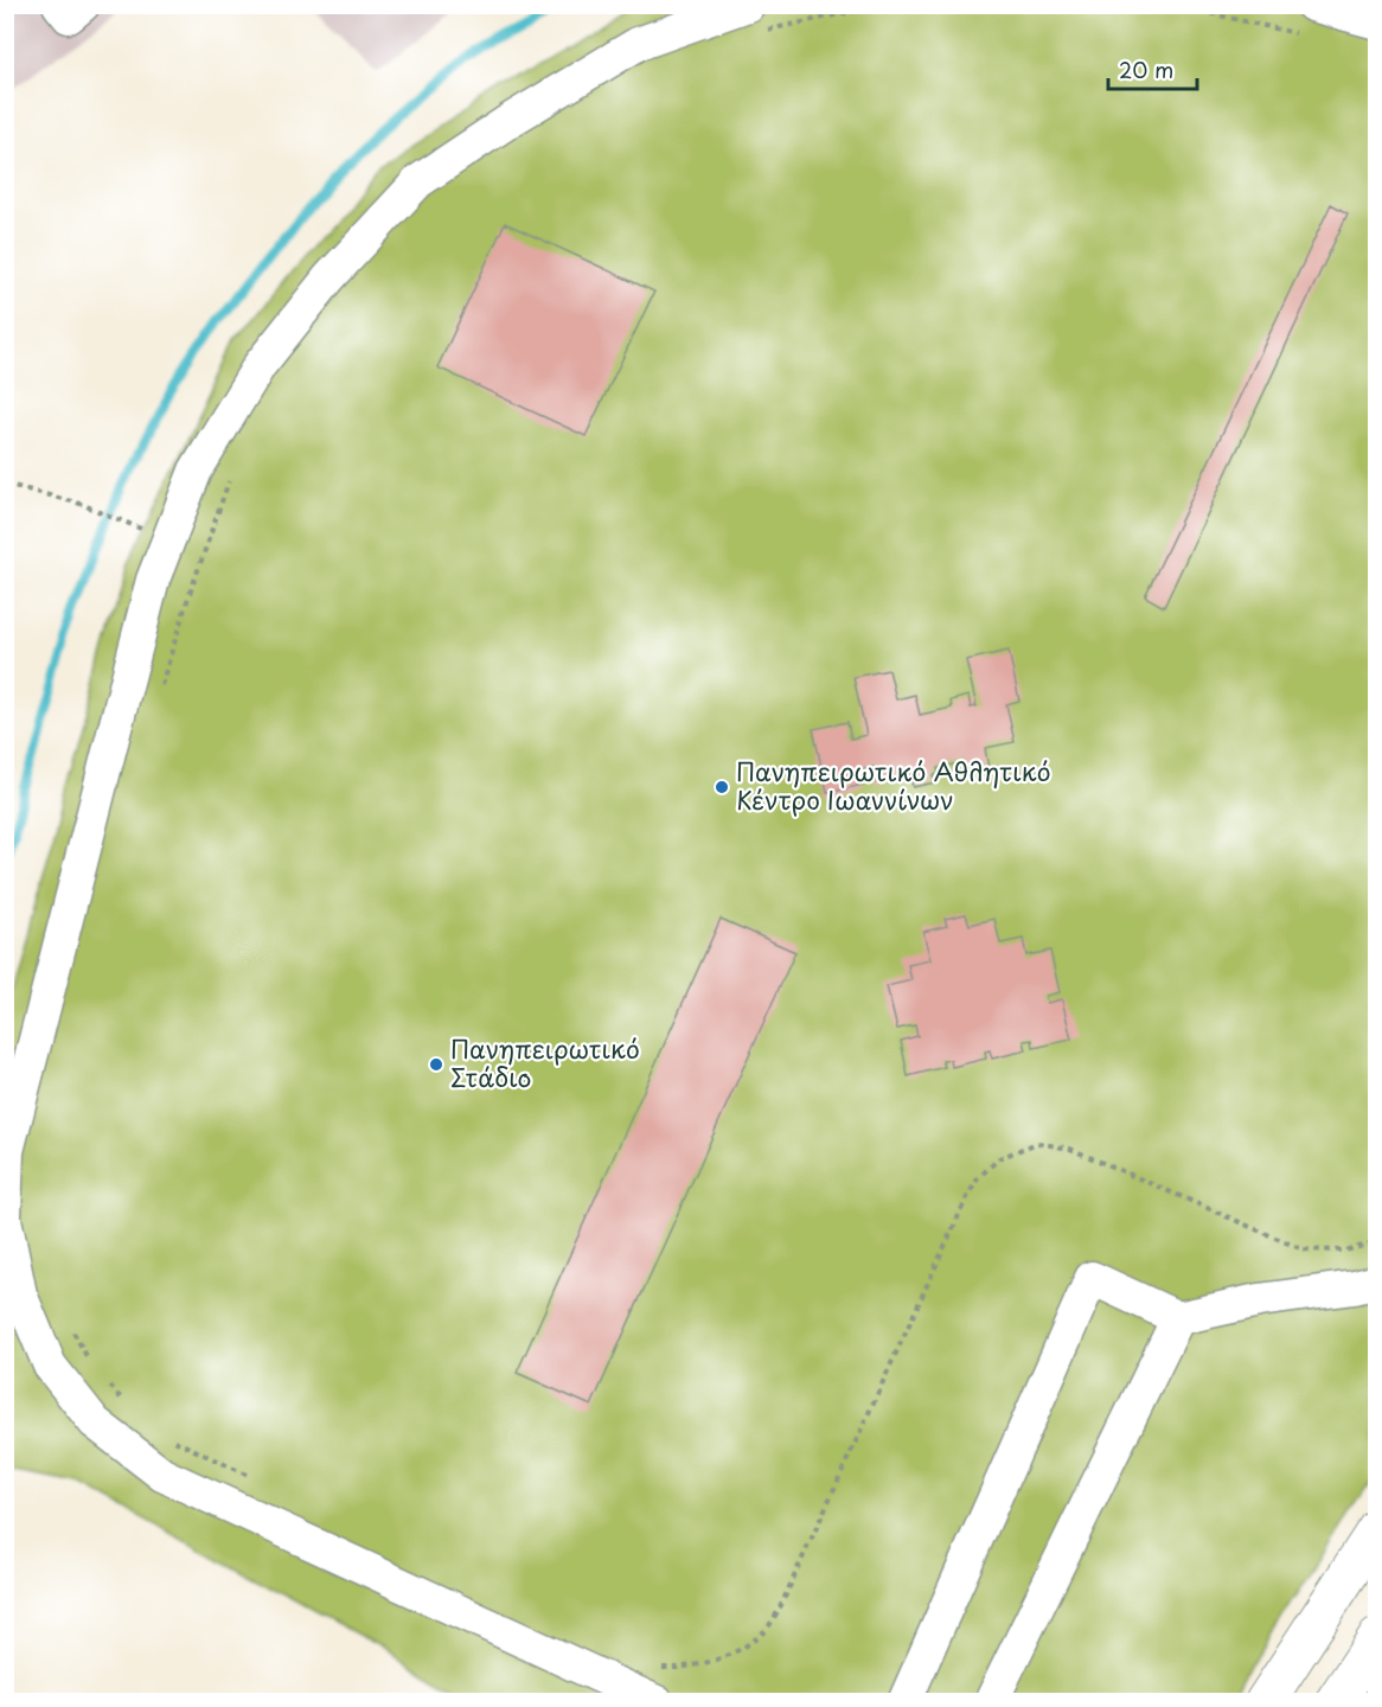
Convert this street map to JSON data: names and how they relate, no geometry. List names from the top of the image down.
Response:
{
  "places": ["Πανηπειρωτικό Αθλητικό Κέντρο Ιωαννίνων", "Πανηπειρωτικό Στάδιο"],
  "scale_bar": "20 m"
}
